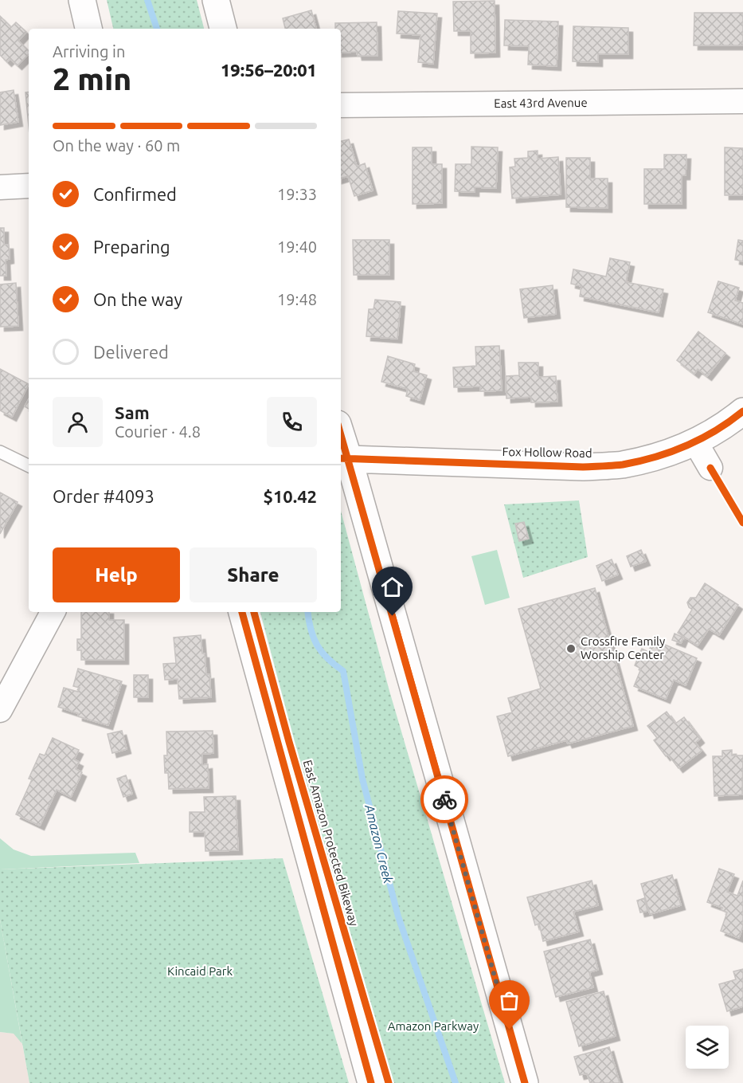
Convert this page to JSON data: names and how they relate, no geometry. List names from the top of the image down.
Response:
{
  "streets": {
    "main road": ["Fox Hollow Road"],
    "street": ["East 43rd Avenue"],
    "cycle path": ["East Amazon Protected Bikeway"]
  },
  "water": ["Amazon Creek"],
  "parks": ["Kincaid Park", "Amazon Parkway"],
  "places": ["Crossfire Family Worship Center"],
  "page": {
    "heading": ["2 min", "Arriving in", "19:56–20:01"],
    "panel": [
      "Sam",
      "Courier · 4.8",
      "Order #4093",
      "$10.42"
    ],
    "bar": "On the way · 60 m",
    "list": [
      ["Confirmed", "19:33"],
      ["Preparing", "19:40"],
      ["On the way", "19:48"],
      "Delivered"
    ],
    "buttons": ["Help", "Share"]
  }
}
